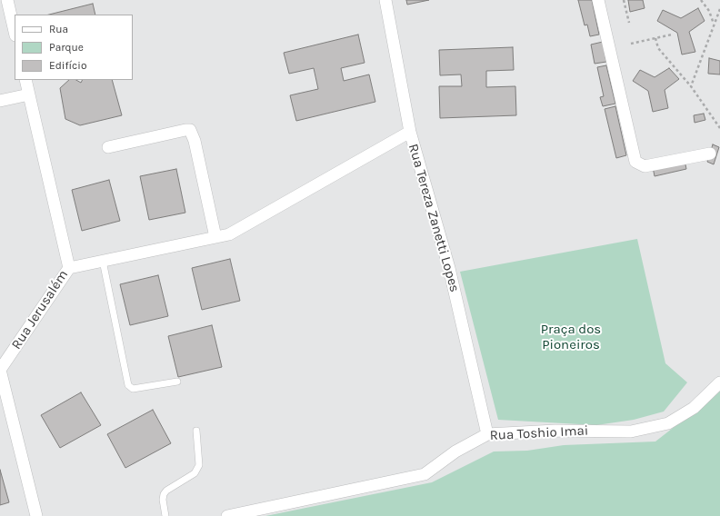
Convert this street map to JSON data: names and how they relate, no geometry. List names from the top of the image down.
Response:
{
  "streets": {
    "street": ["Rua Tereza Zanetti Lopes", "Rua Jerusalém", "Rua Toshio Imai"]
  },
  "crossings": [
    ["Rua Tereza Zanetti Lopes", "Rua Toshio Imai"]
  ],
  "parks": ["Praça dos Pioneiros"],
  "legend": ["Rua", "Parque", "Edifício"]
}
